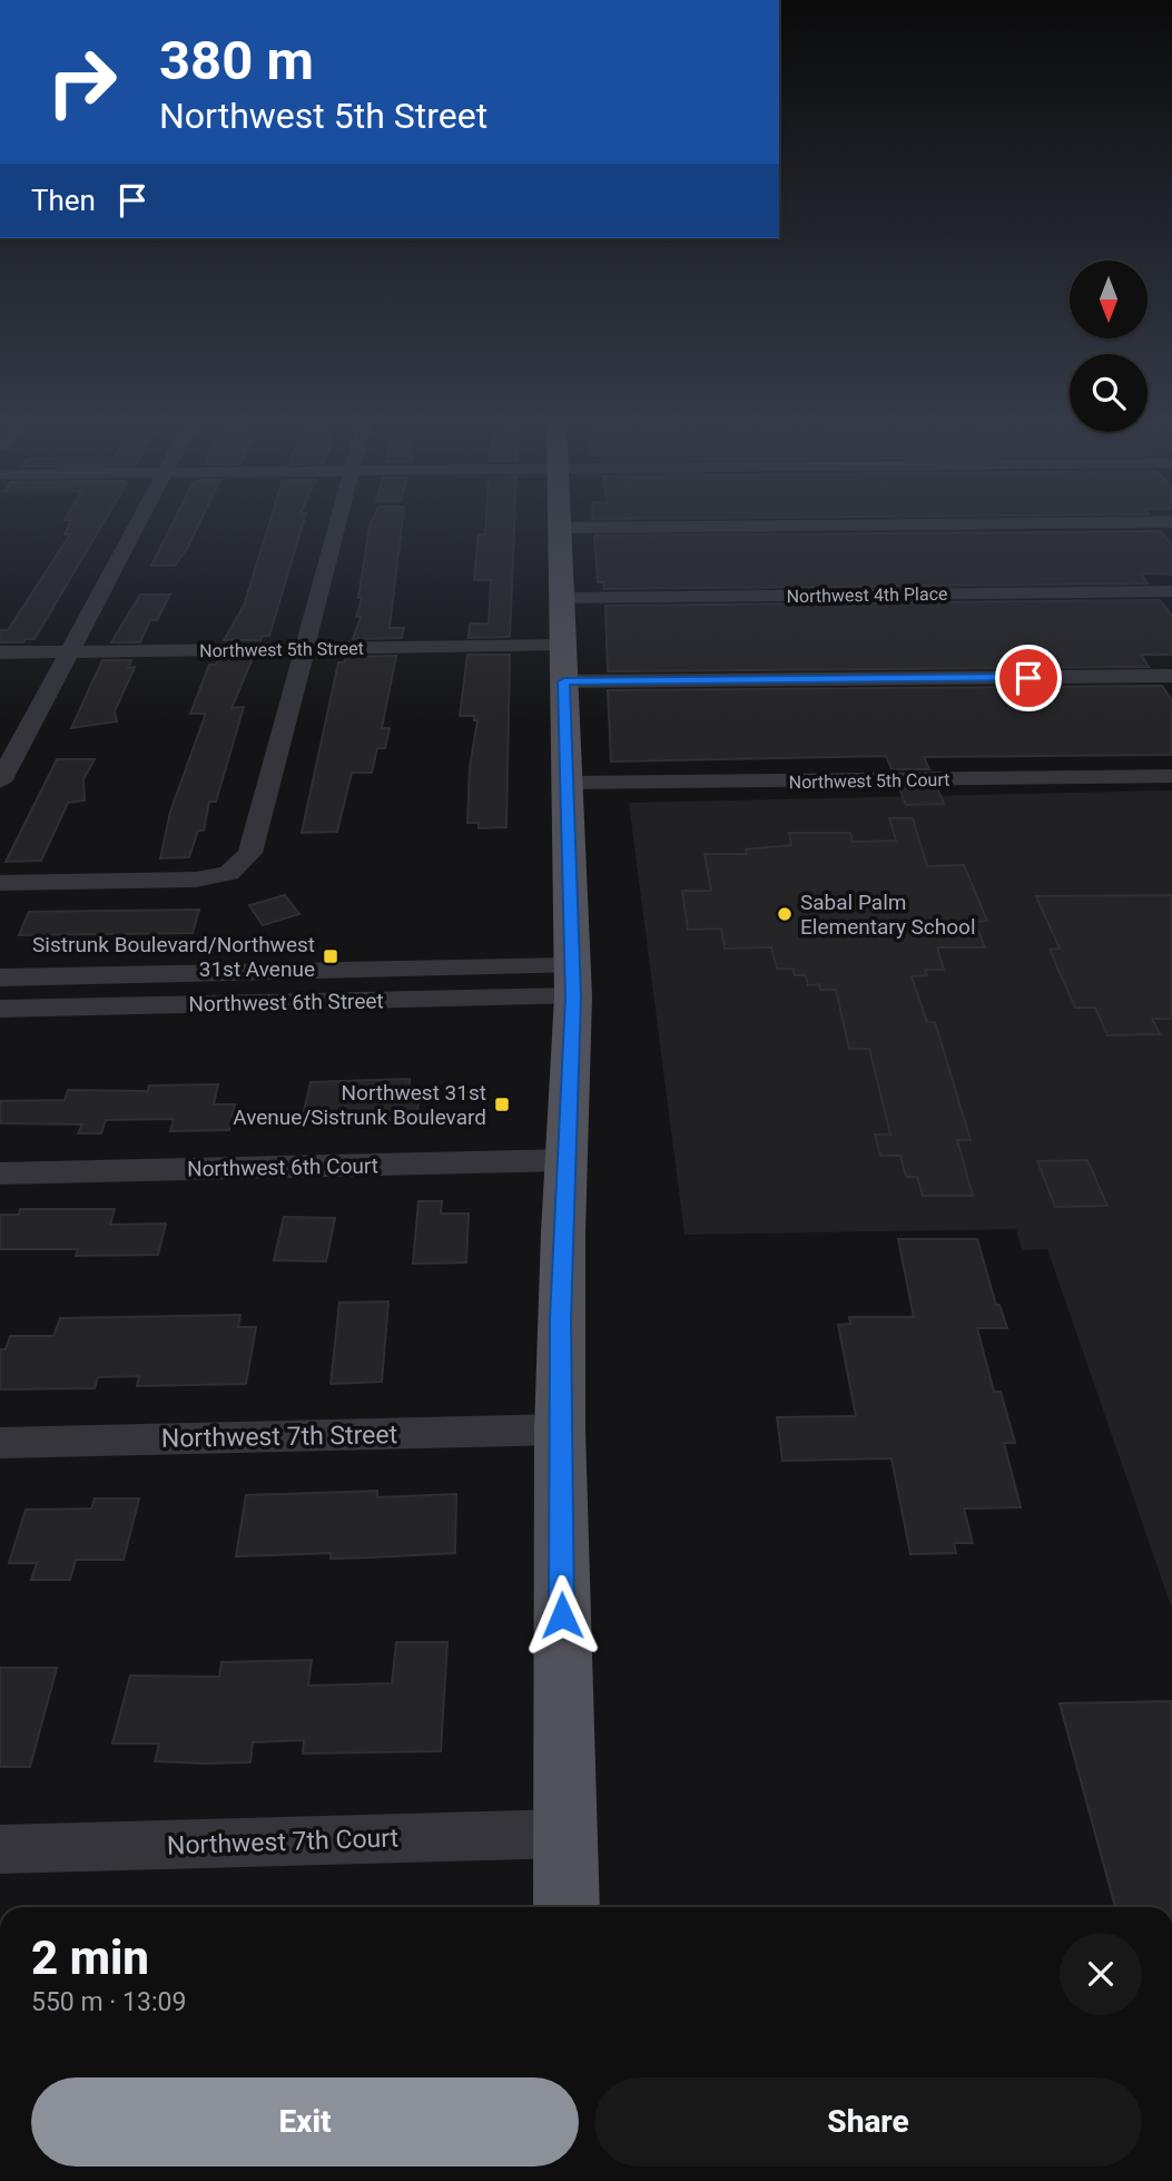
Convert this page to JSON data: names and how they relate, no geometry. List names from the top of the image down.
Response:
{
  "streets": {
    "street": [
      "Northwest 4th Place",
      "Northwest 5th Street",
      "Northwest 5th Court",
      "Northwest 6th Street",
      "Northwest 6th Court",
      "Northwest 7th Street",
      "Northwest 7th Court"
    ]
  },
  "places": {
    "other": ["Sabal Palm Elementary School"],
    "transit": ["Sistrunk Boulevard/Northwest 31st Avenue", "Northwest 31st Avenue/Sistrunk Boulevard"]
  },
  "north": "bottom",
  "page": {
    "turn": ["380 m", "Northwest 5th Street"],
    "then": "Then",
    "heading": ["2 min", "550 m · 13:09"],
    "buttons": ["Exit", "Share"]
  }
}
